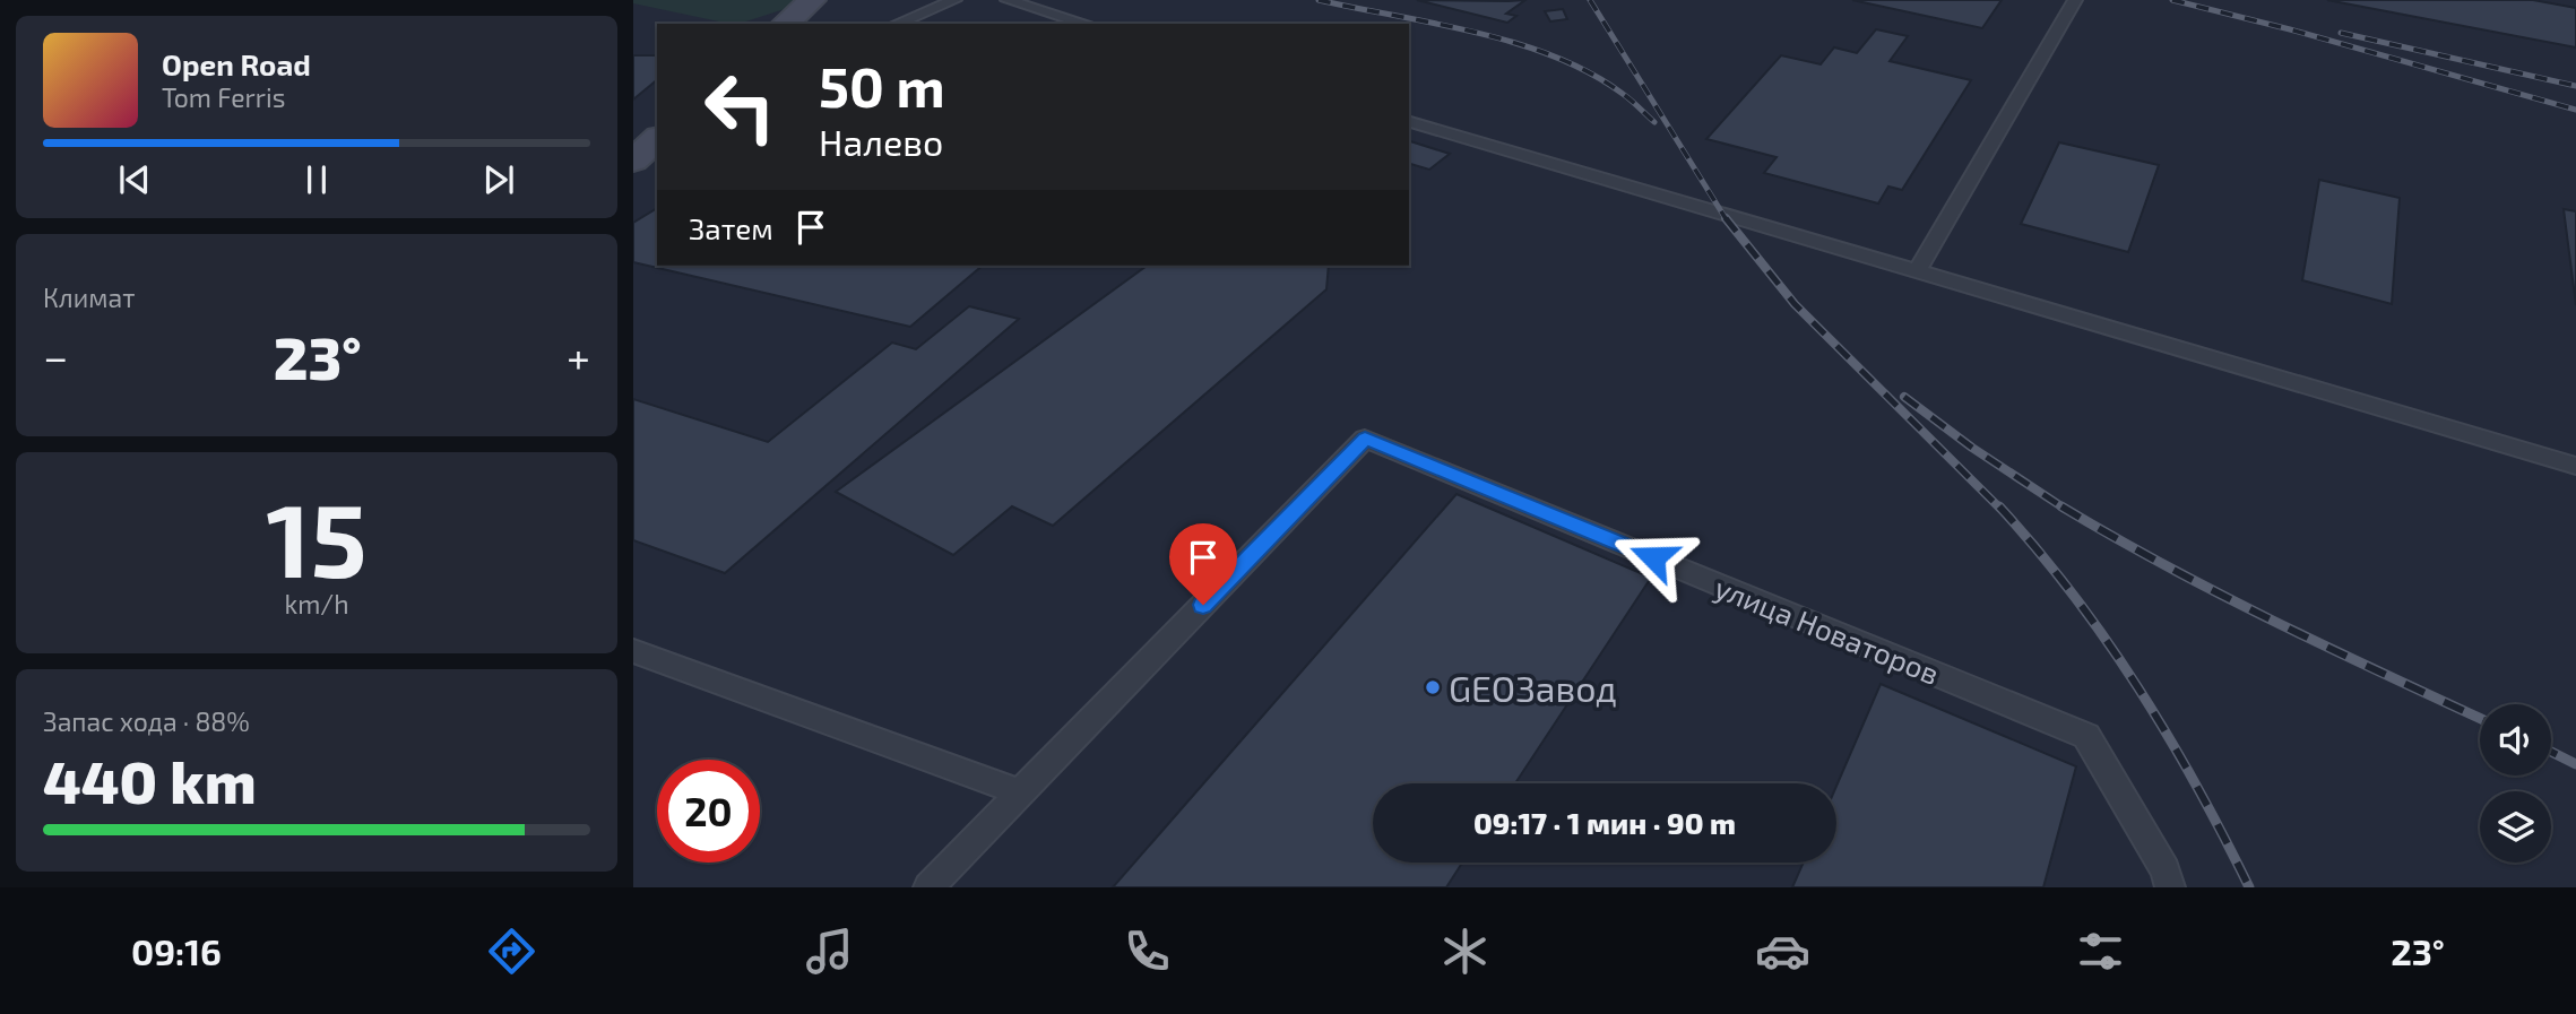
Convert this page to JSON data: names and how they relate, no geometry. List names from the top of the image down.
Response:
{
  "streets": {
    "lane": ["улица Новаторов"]
  },
  "places": ["GEOЗавод"],
  "page": {
    "turn": ["50 m", "Налево"],
    "song": ["Open Road", "Tom Ferris"],
    "then": "Затем",
    "tile": [
      "Климат",
      ["15", "km/h"],
      ["Запас хода · 88%", "440 km"]
    ],
    "heat": ["−", "23°", "+"],
    "limit": "20",
    "trip": "09:17 · 1 мин · 90 m",
    "tabs": ["09:16", "23°"]
  }
}
